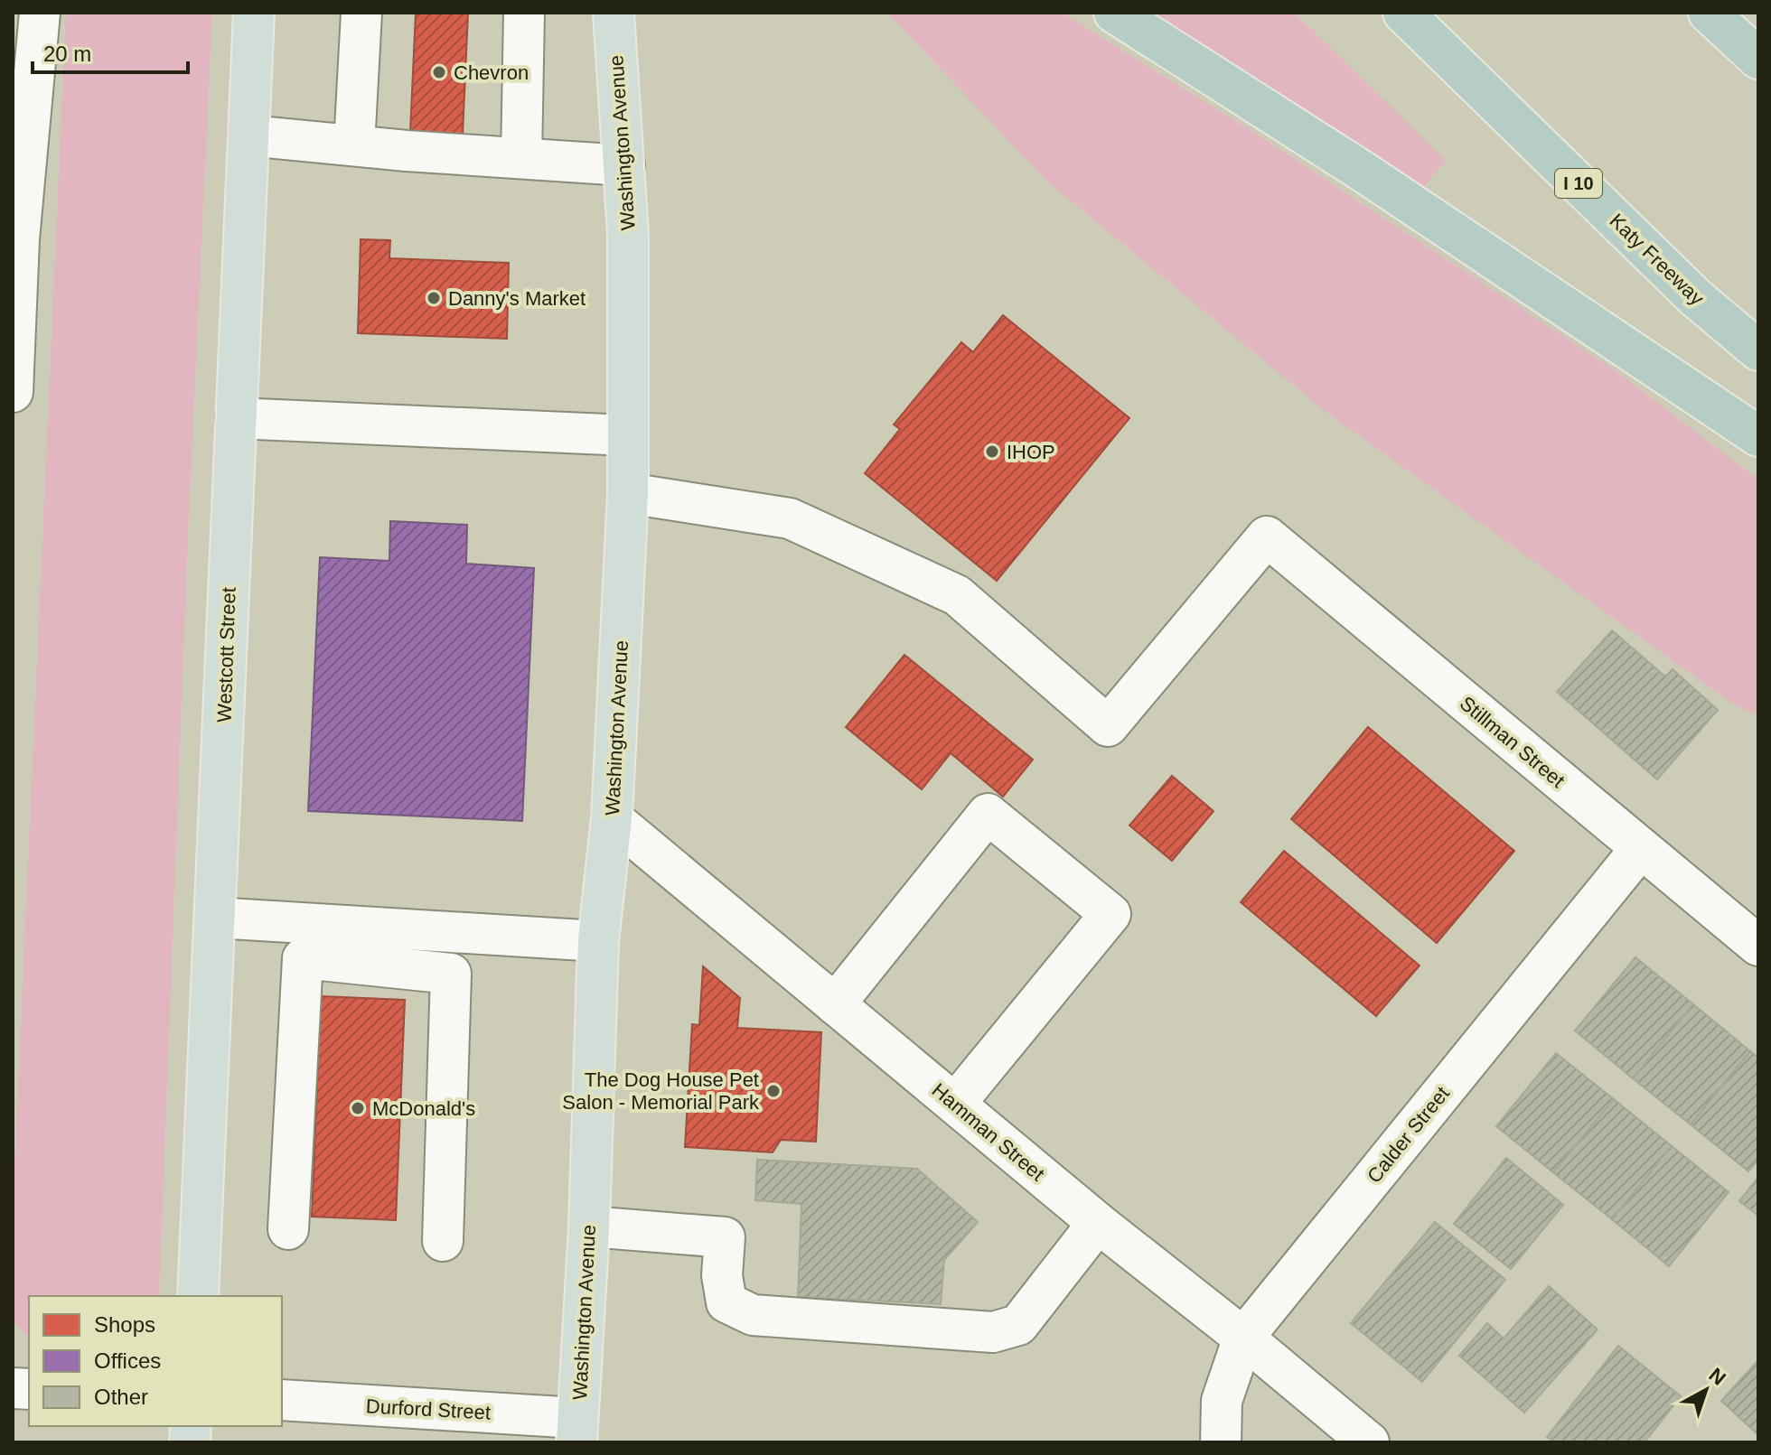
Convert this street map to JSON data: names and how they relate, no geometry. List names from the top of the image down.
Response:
{
  "streets": {
    "highway": ["I 10", "Katy Freeway"],
    "main road": ["Washington Avenue", "Westcott Street"],
    "street": [
      "Stillman Street",
      "Hamman Street",
      "Calder Street",
      "Durford Street"
    ]
  },
  "crossings": [
    ["Washington Avenue", "Stillman Street"],
    ["Washington Avenue", "Hamman Street"],
    ["Washington Avenue", "Durford Street"],
    ["Stillman Street", "Calder Street"],
    ["Hamman Street", "Calder Street"]
  ],
  "places": [
    "Chevron",
    "Danny's Market",
    "IHOP",
    "The Dog House Pet Salon - Memorial Park",
    "McDonald's"
  ],
  "legend": ["Shops", "Offices", "Other"],
  "scale_bar": "20 m",
  "north": "top right"
}
